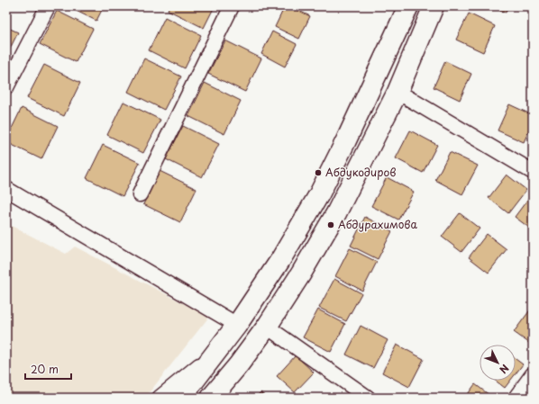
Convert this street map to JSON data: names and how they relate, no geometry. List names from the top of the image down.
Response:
{
  "places": ["Абдукодиров", "Абдурахимова"],
  "scale_bar": "20 m",
  "north": "bottom right"
}
